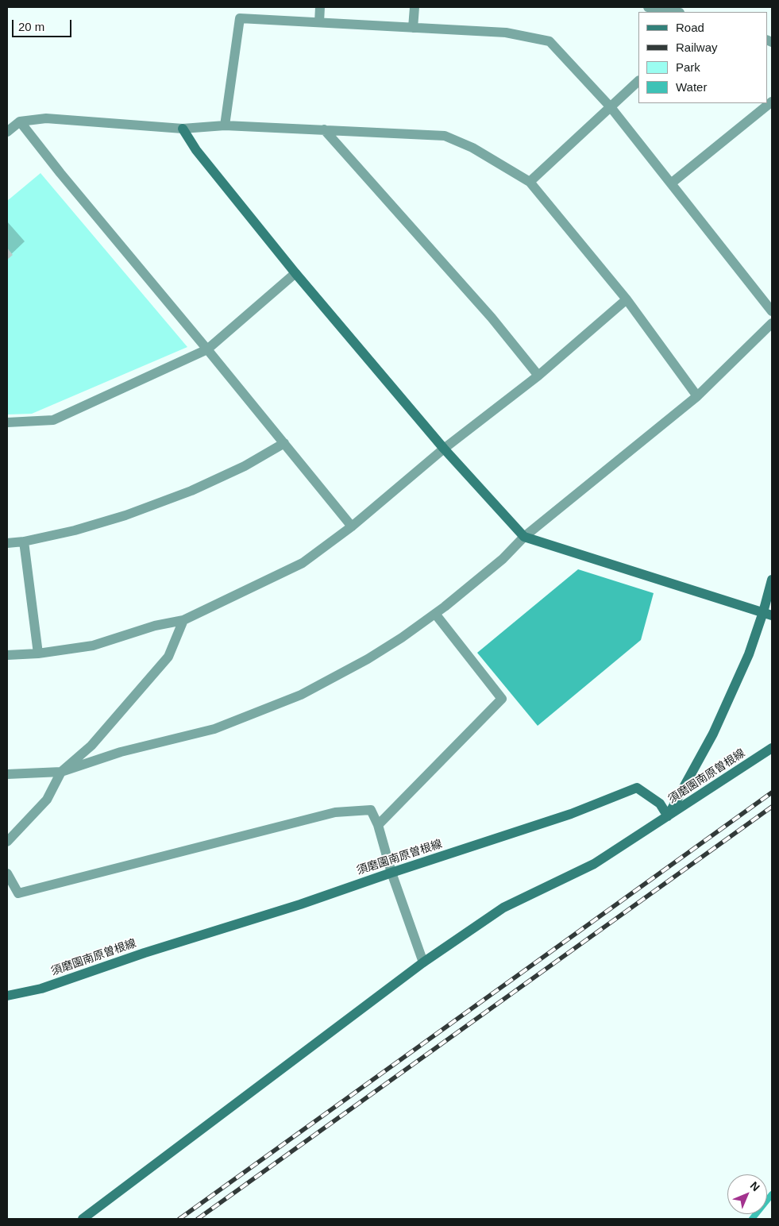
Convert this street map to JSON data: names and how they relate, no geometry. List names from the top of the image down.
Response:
{
  "streets": {
    "street": ["須磨園南原曽根線"]
  },
  "legend": [
    "Road",
    "Railway",
    "Park",
    "Water"
  ],
  "scale_bar": "20 m",
  "north": "top right"
}
